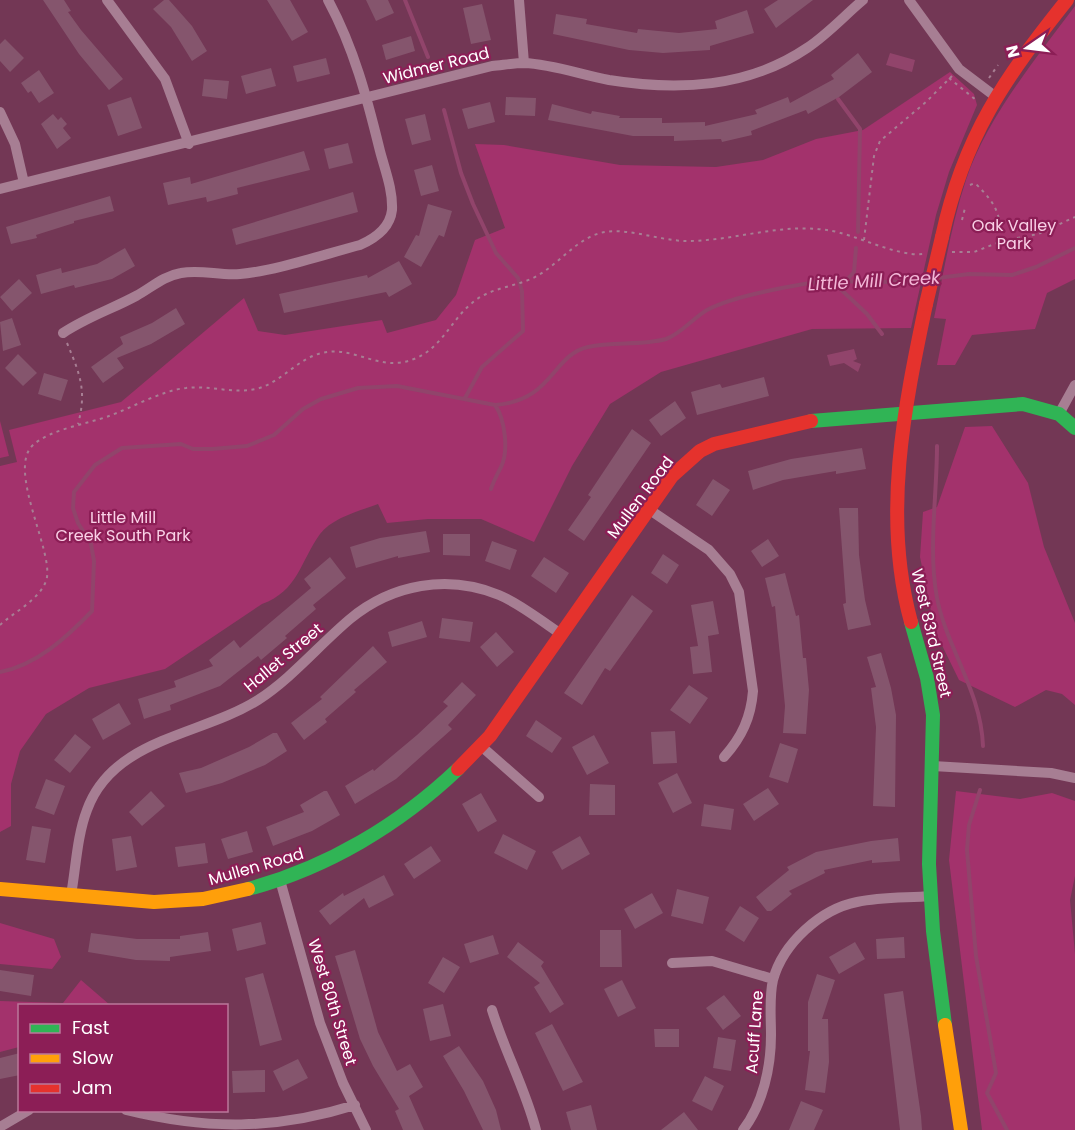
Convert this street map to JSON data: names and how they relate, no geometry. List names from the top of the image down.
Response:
{
  "streets": {
    "street": [
      "Widmer Road",
      "Mullen Road",
      "West 83rd Street",
      "Hallet Street",
      "West 80th Street",
      "Acuff Lane"
    ]
  },
  "crossings": [
    ["Mullen Road", "West 83rd Street"],
    ["Mullen Road", "Hallet Street"],
    ["Mullen Road", "West 80th Street"],
    ["West 83rd Street", "Acuff Lane"]
  ],
  "water": ["Little Mill Creek"],
  "parks": ["Oak Valley Park", "Little Mill Creek South Park"],
  "legend": ["Fast", "Slow", "Jam"],
  "north": "left"
}
